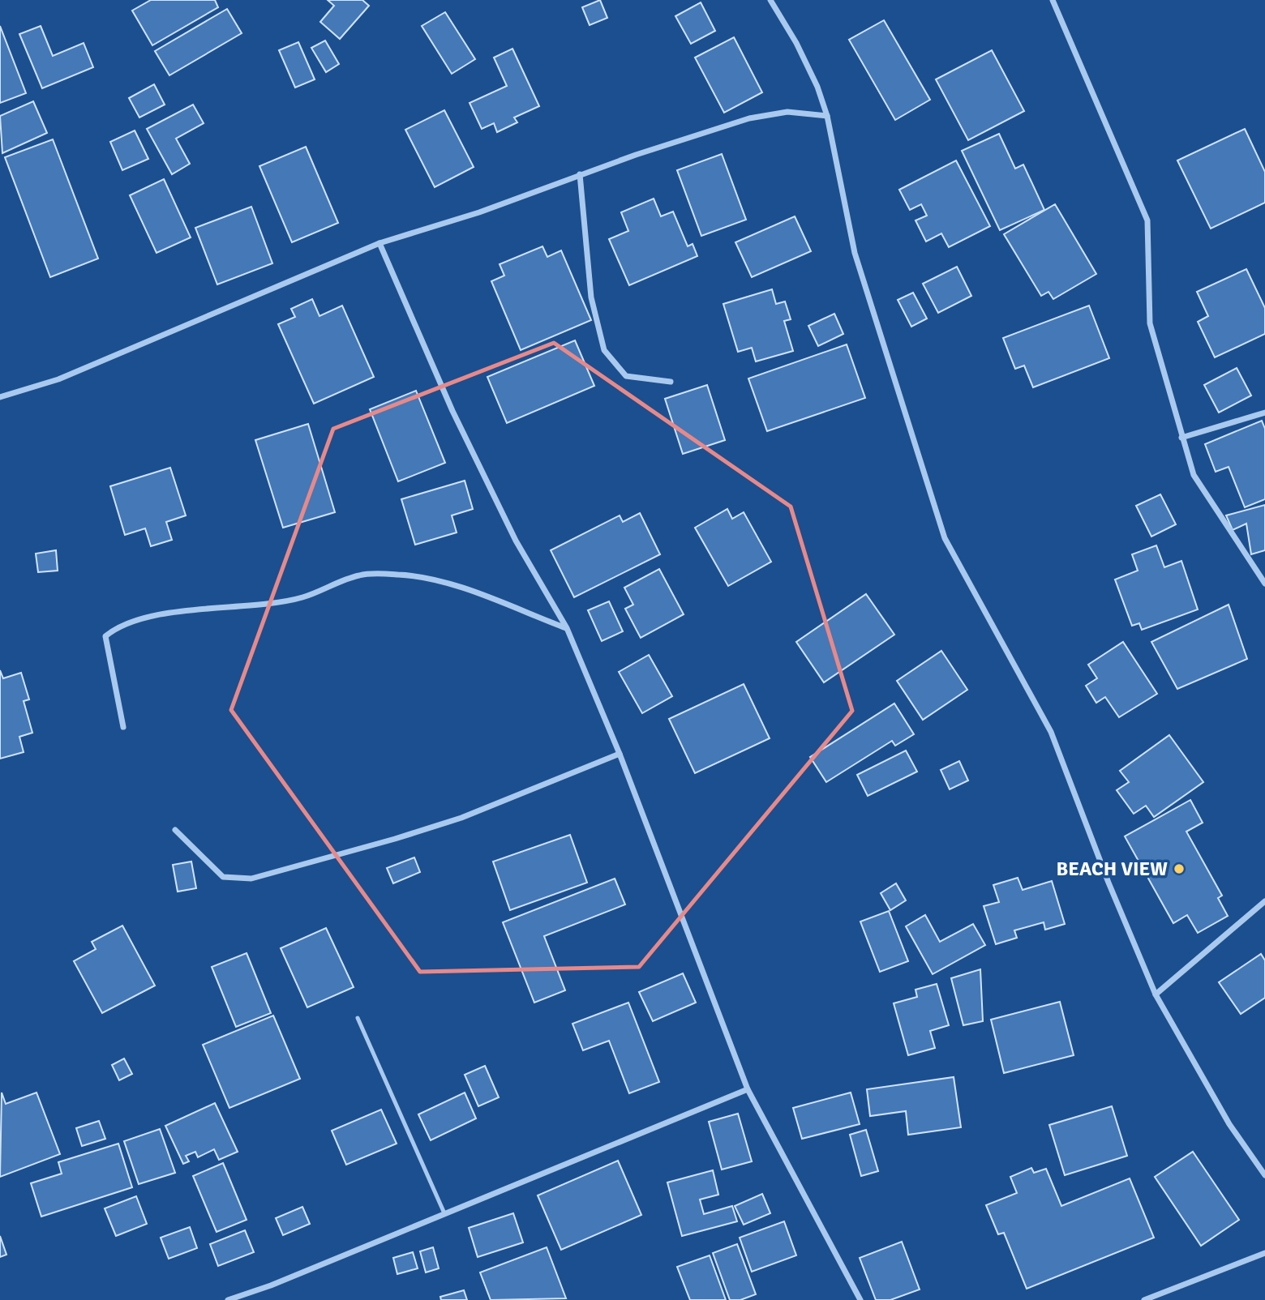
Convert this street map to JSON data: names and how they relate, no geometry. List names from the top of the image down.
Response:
{
  "places": ["BEACH VIEW"]
}
